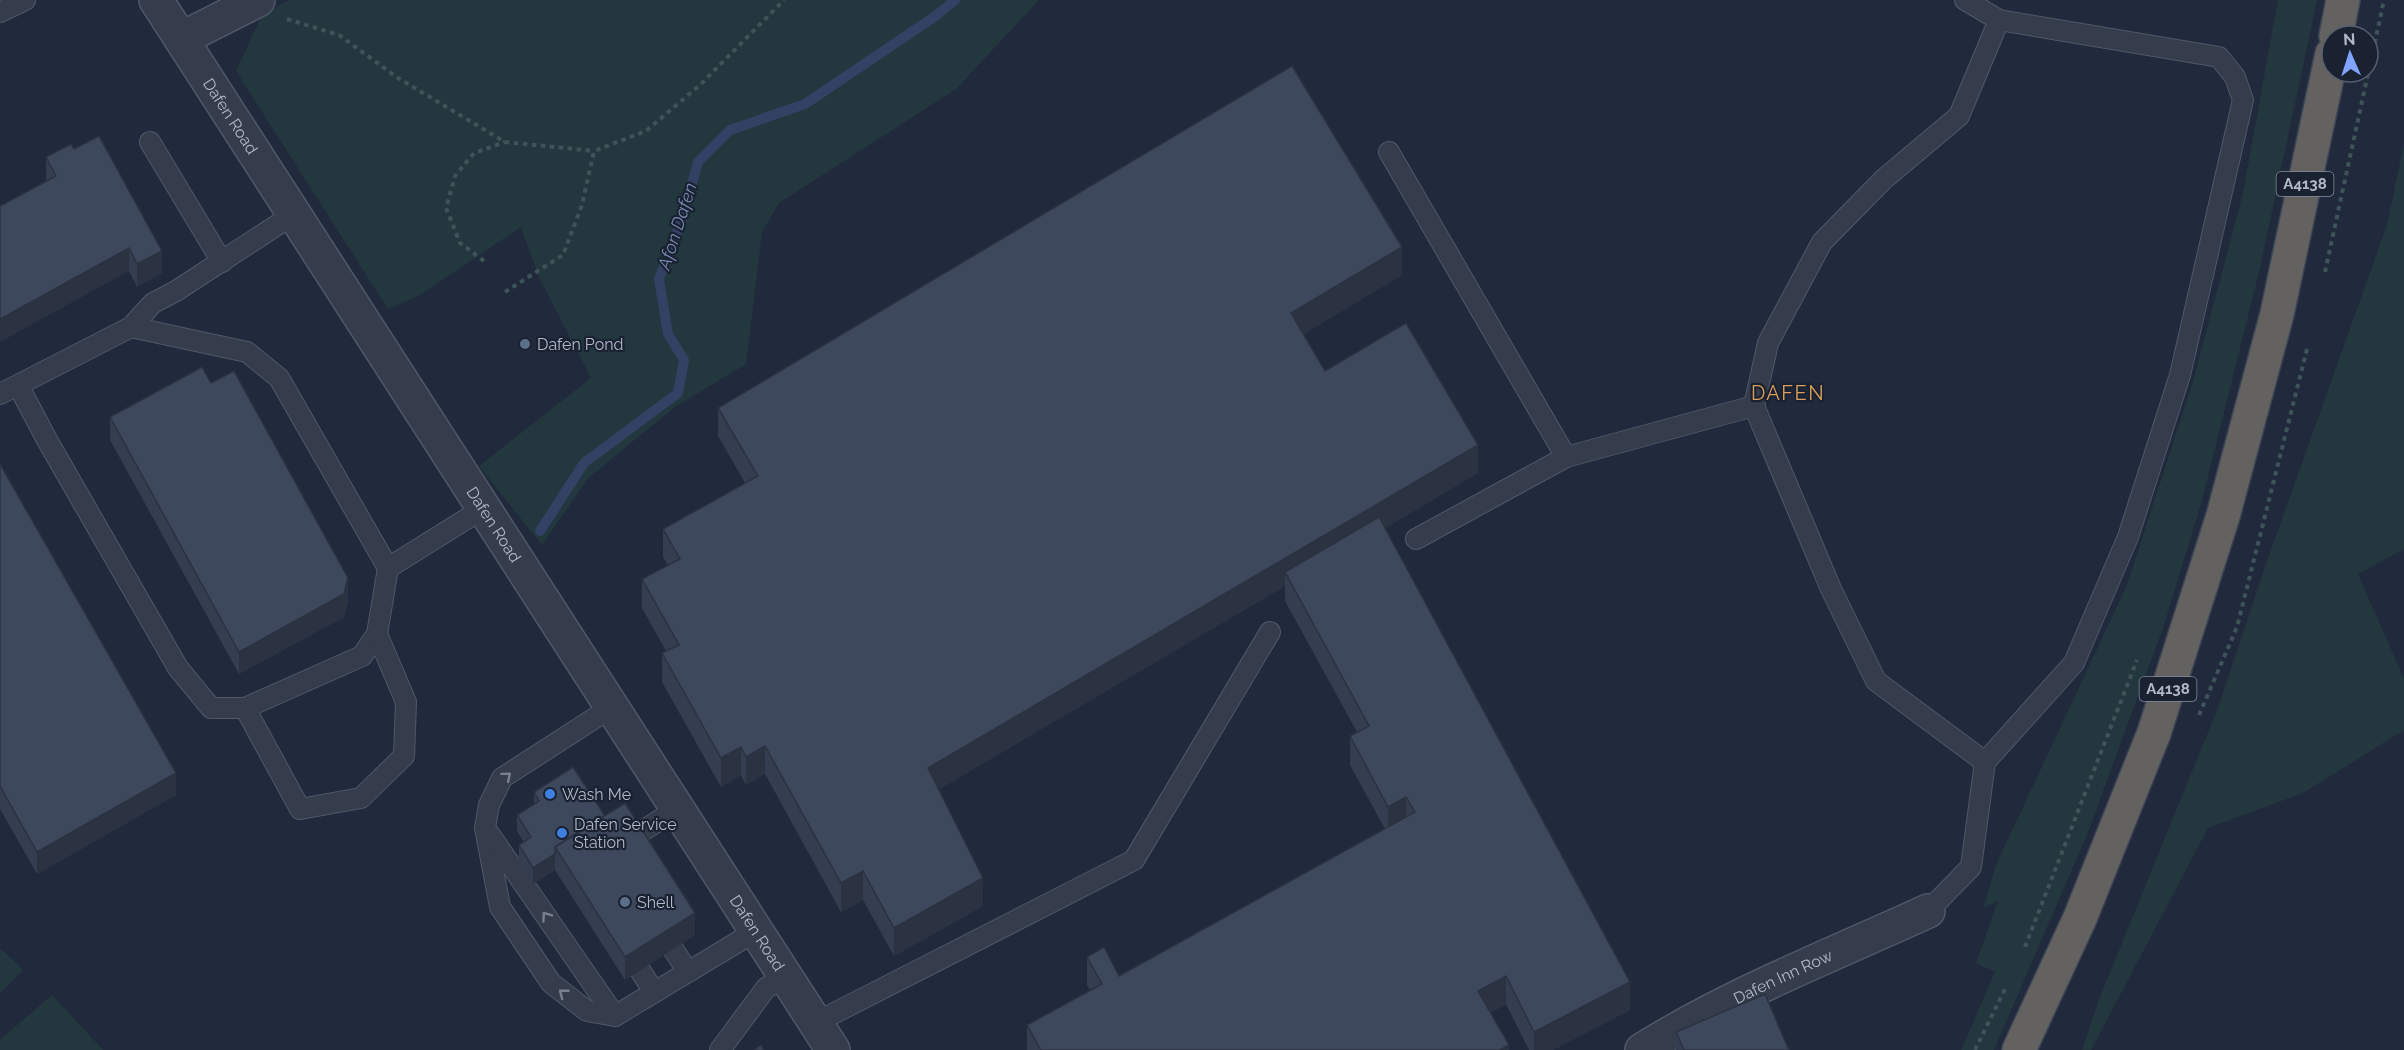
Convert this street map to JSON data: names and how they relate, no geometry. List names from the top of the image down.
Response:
{
  "streets": {
    "highway": ["A4138"],
    "street": ["Dafen Road", "Dafen Inn Row"]
  },
  "districts": ["DAFEN"],
  "water": ["Afon Dafen"],
  "places": [
    "Dafen Pond",
    "Wash Me",
    "Dafen Service Station",
    "Shell"
  ],
  "north": "top"
}
